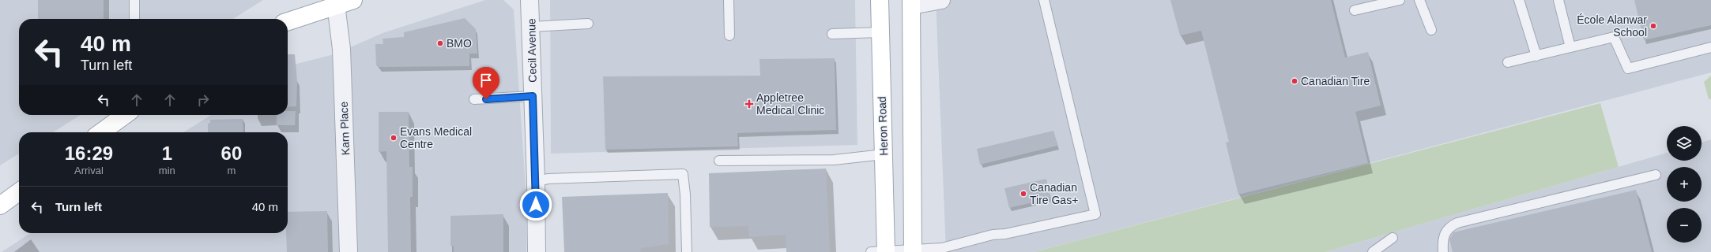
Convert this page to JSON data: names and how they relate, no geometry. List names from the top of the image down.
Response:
{
  "streets": {
    "main road": ["Heron Road"],
    "street": ["Cecil Avenue", "Karn Place"]
  },
  "places": {
    "other": [
      "École Alanwar School",
      "BMO",
      "Canadian Tire",
      "Evans Medical Centre",
      "Canadian Tire Gas+"
    ],
    "health": ["Appletree Medical Clinic"]
  },
  "page": {
    "turn": ["40 m", "Turn left"],
    "map_buttons": ["+", "−"],
    "eta": [
      "16:29",
      "Arrival",
      "1",
      "min",
      "60",
      "m"
    ],
    "list": [
      {
        "name": "Turn left",
        "value": "40 m"
      }
    ]
  }
}
